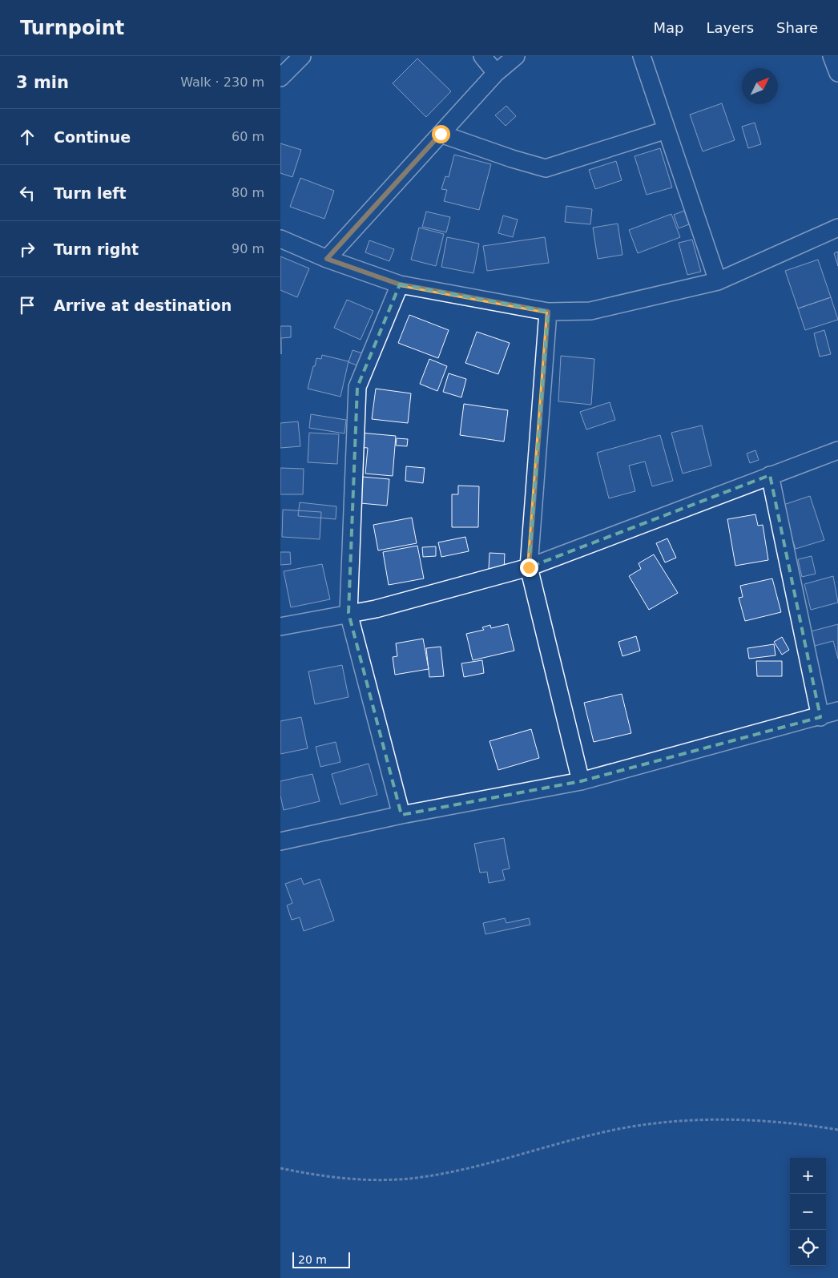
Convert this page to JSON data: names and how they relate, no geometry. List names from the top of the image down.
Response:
{
  "scale_bar": "20 m",
  "north": "top right",
  "page": {
    "header": "Turnpoint",
    "nav": ["Map", "Layers", "Share"],
    "heading": ["3 min", "Walk · 230 m"],
    "list": [
      ["Continue", "60 m"],
      ["Turn left", "80 m"],
      ["Turn right", "90 m"],
      "Arrive at destination"
    ],
    "map_buttons": ["+", "−"],
    "scale": "20 m"
  }
}
